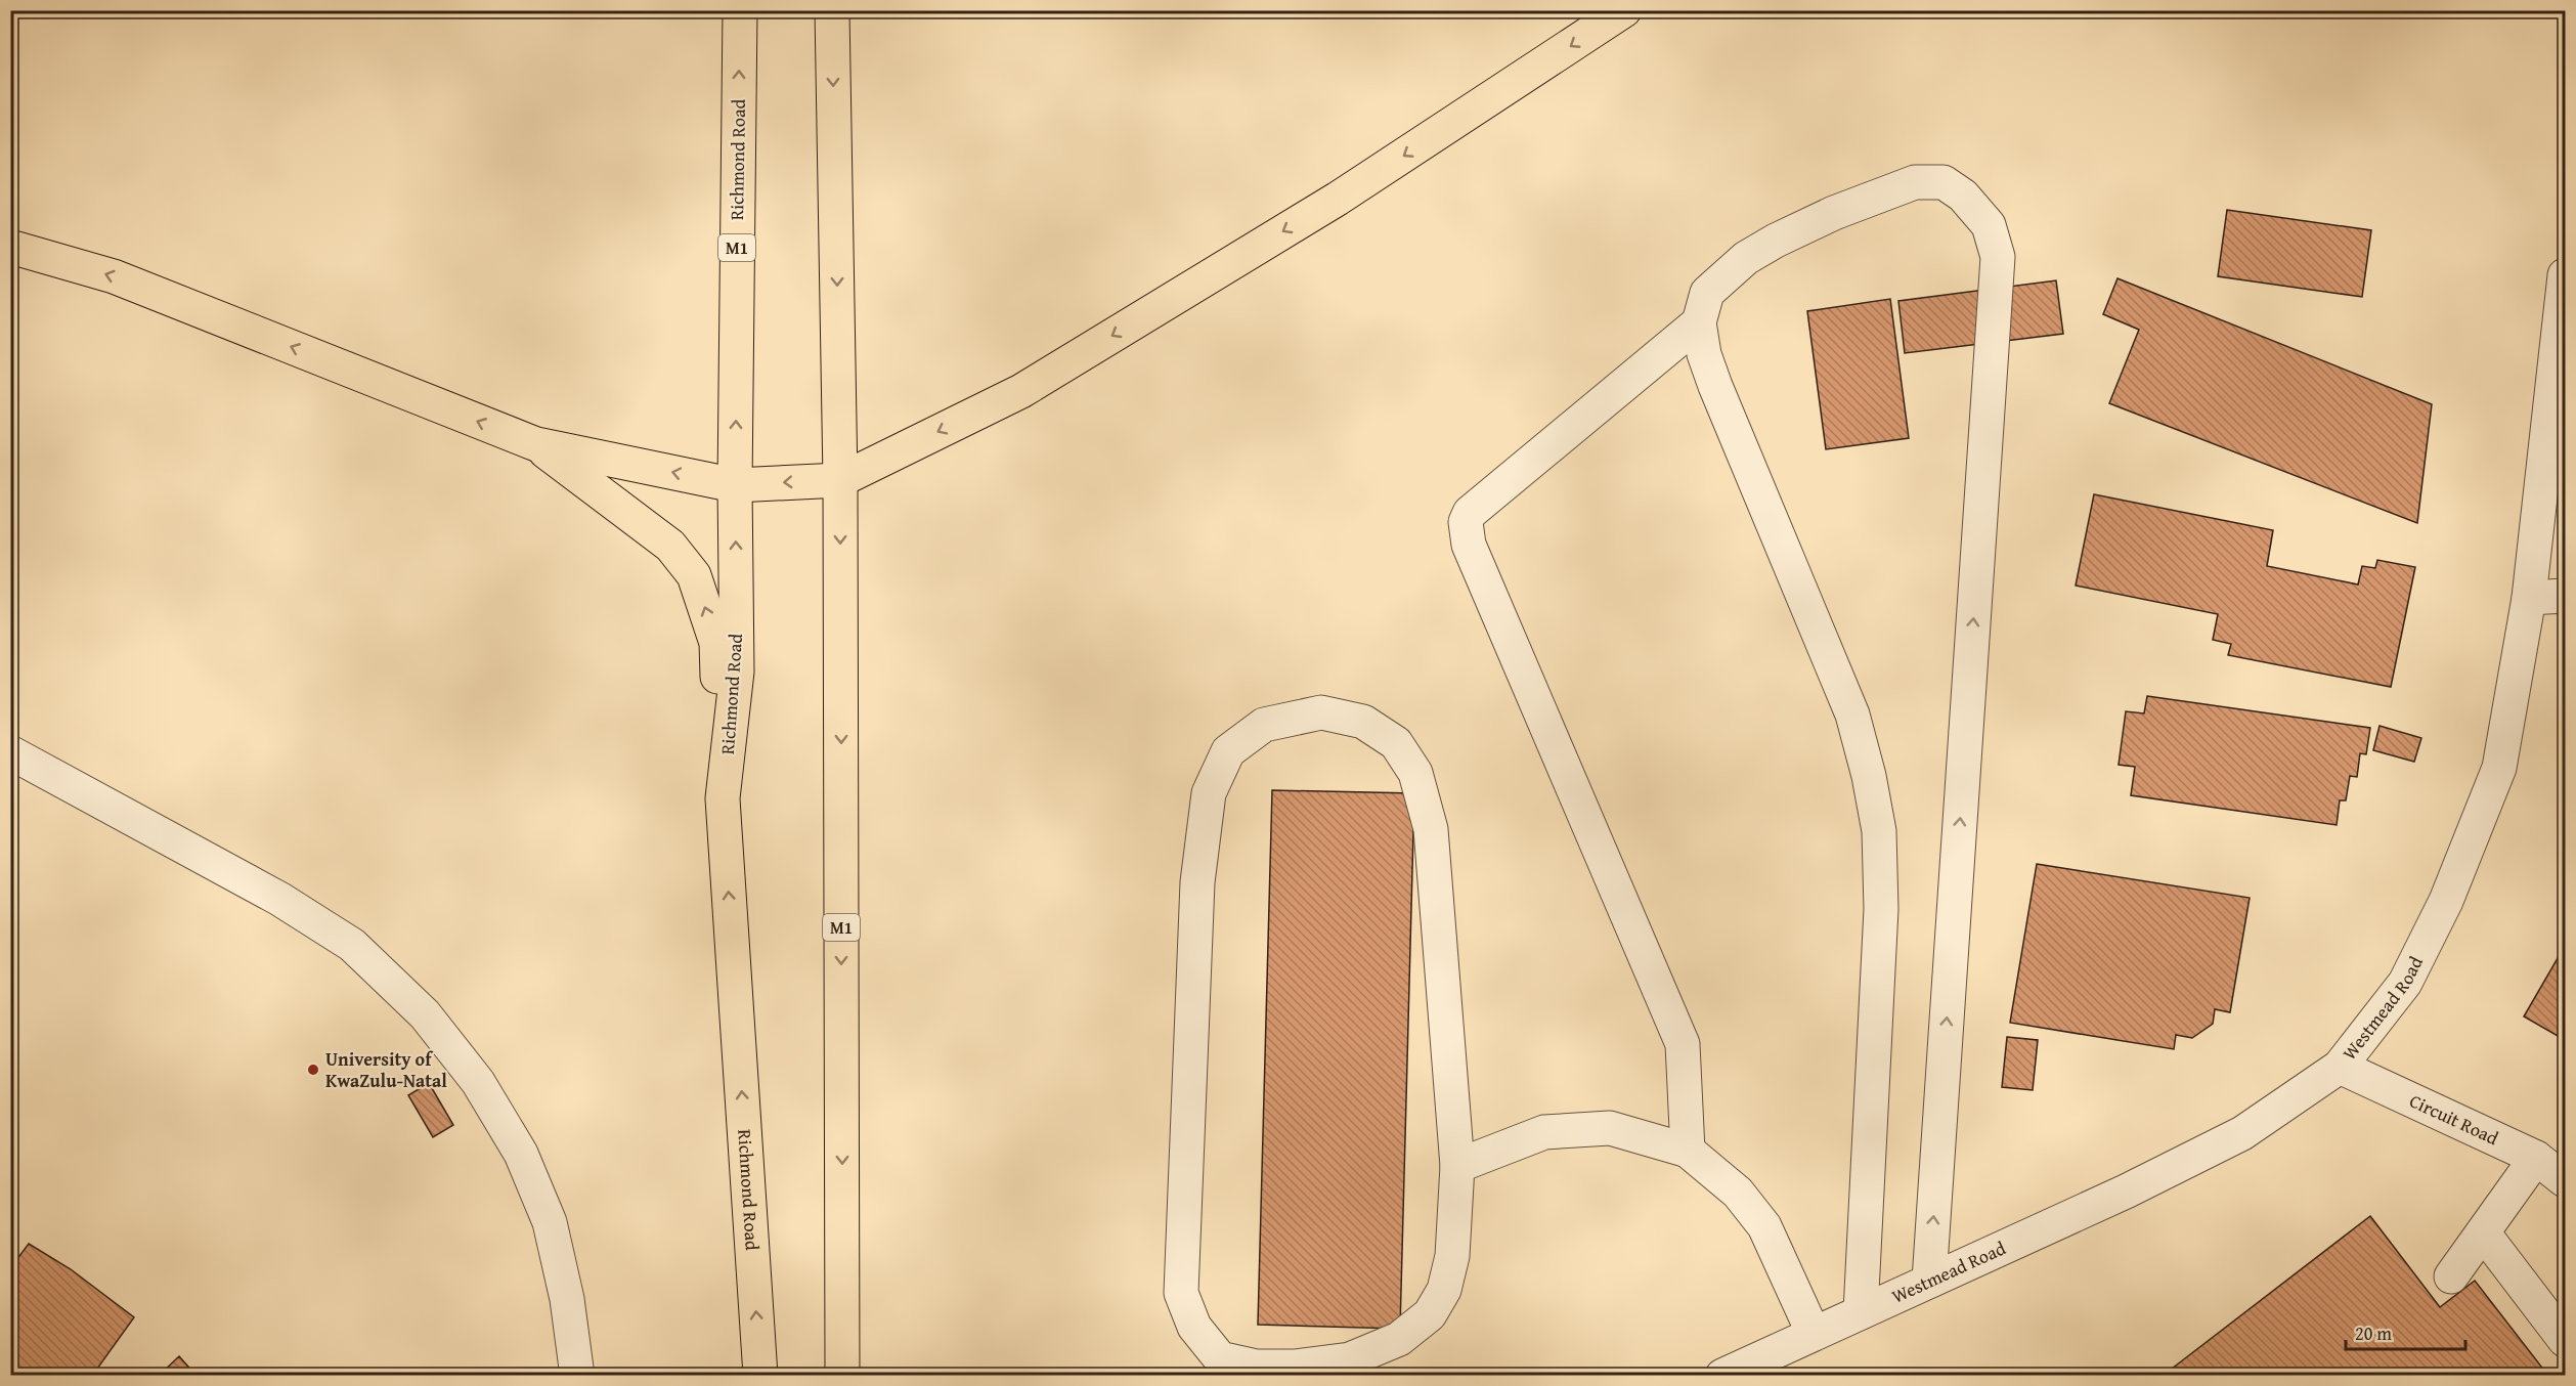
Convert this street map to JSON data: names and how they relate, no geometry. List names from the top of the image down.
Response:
{
  "streets": {
    "highway": ["Richmond Road", "M1"],
    "lane": ["Westmead Road", "Circuit Road"]
  },
  "crossings": [
    ["Westmead Road", "Circuit Road"]
  ],
  "places": ["University of KwaZulu-Natal"],
  "scale_bar": "20 m"
}
